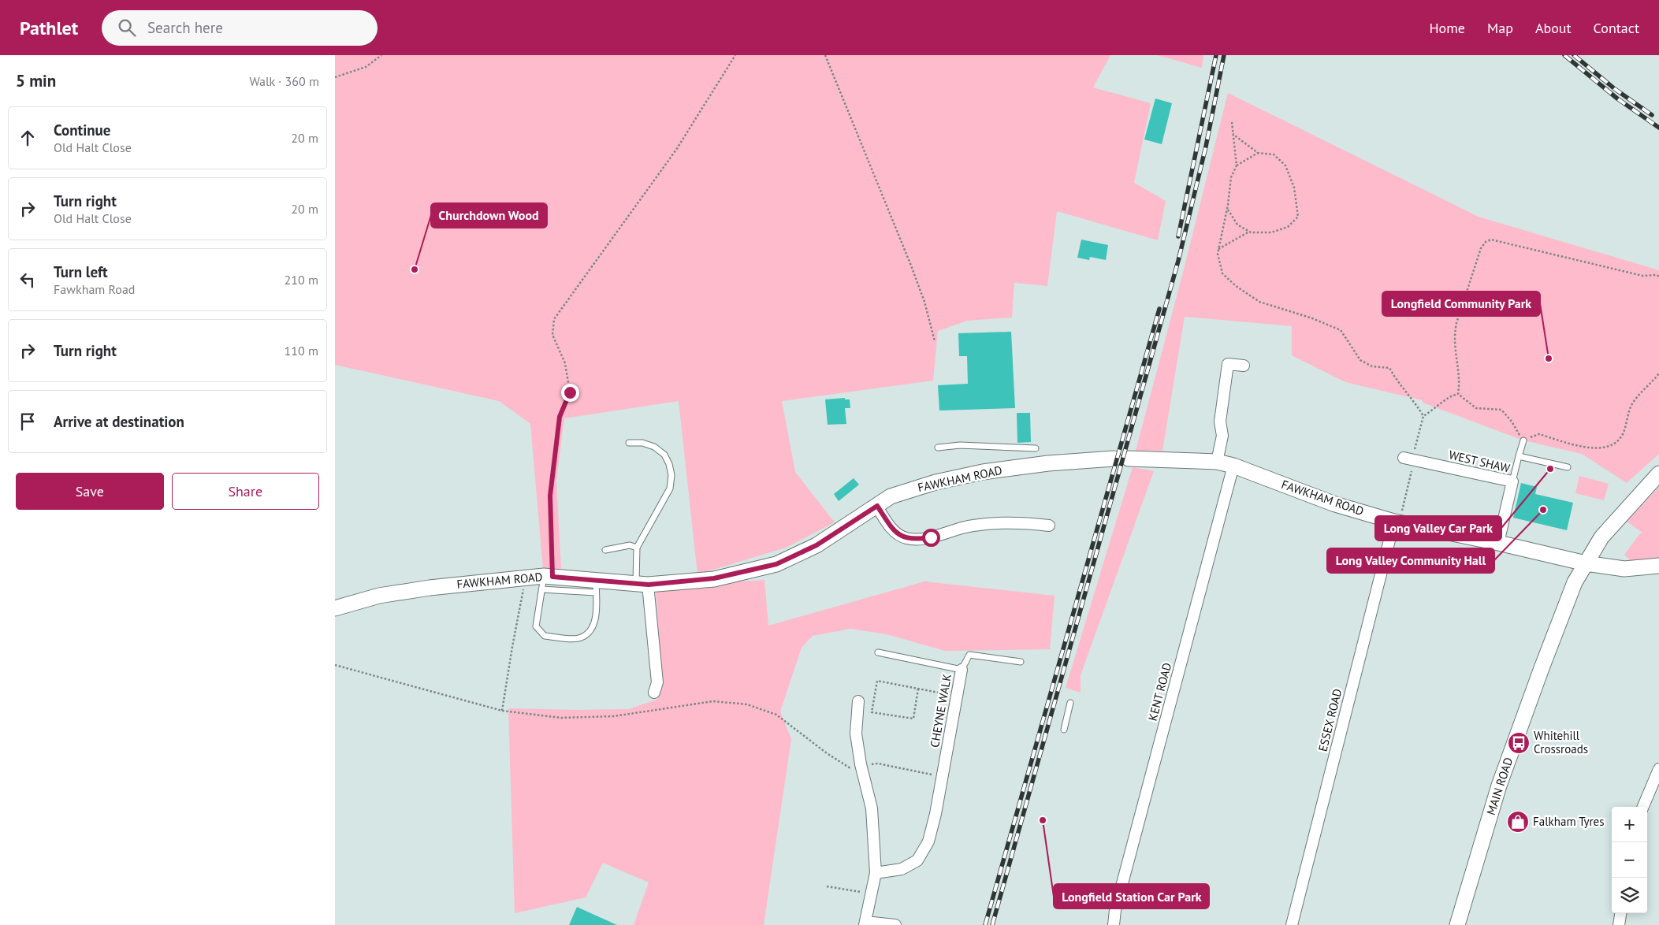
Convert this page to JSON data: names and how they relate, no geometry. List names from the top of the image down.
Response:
{
  "streets": {
    "street": [
      "WEST SHAW",
      "FAWKHAM ROAD",
      "KENT ROAD",
      "CHEYNE WALK",
      "ESSEX ROAD",
      "MAIN ROAD"
    ]
  },
  "crossings": [
    ["WEST SHAW", "FAWKHAM ROAD"],
    ["FAWKHAM ROAD", "KENT ROAD"],
    ["FAWKHAM ROAD", "ESSEX ROAD"],
    ["FAWKHAM ROAD", "MAIN ROAD"]
  ],
  "places": {
    "other": [
      "Churchdown Wood",
      "Longfield Community Park",
      "Long Valley Car Park",
      "Long Valley Community Hall",
      "Longfield Station Car Park"
    ],
    "bus stop": ["Whitehill Crossroads"],
    "shop": ["Falkham Tyres"]
  },
  "page": {
    "header": "Pathlet",
    "search": "Search here",
    "nav": [
      "Home",
      "Map",
      "About",
      "Contact"
    ],
    "heading": ["5 min", "Walk · 360 m"],
    "list": [
      ["Continue", "Old Halt Close", "20 m"],
      ["Turn right", "Old Halt Close", "20 m"],
      ["Turn left", "Fawkham Road", "210 m"],
      ["Turn right", "110 m"],
      "Arrive at destination"
    ],
    "buttons": ["Save", "Share"],
    "map_buttons": ["+", "−"]
  }
}
